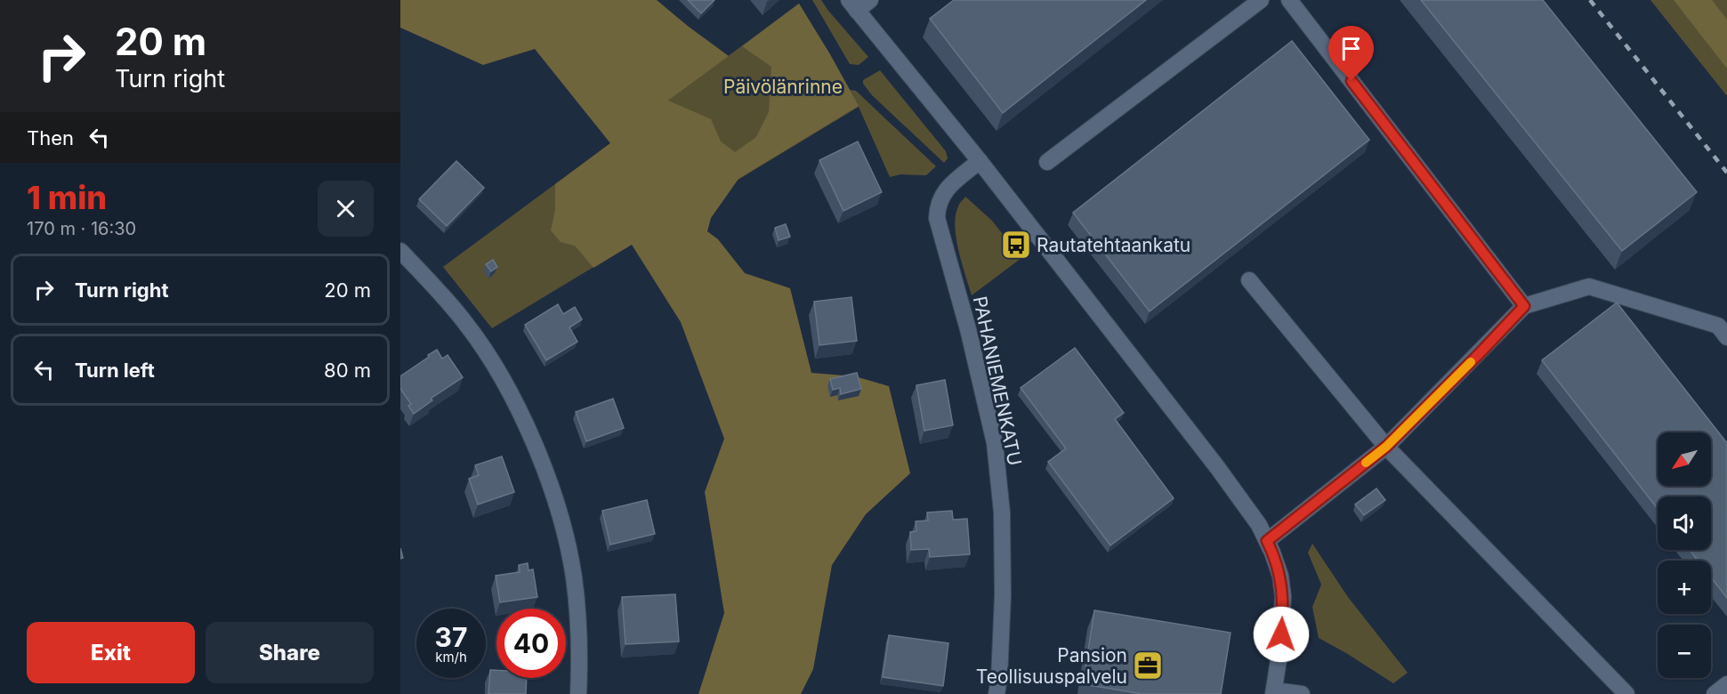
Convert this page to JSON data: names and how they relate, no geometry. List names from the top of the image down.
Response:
{
  "streets": {
    "street": ["PAHANIEMENKATU"]
  },
  "parks": ["Päivölänrinne"],
  "places": {
    "bus stop": ["Rautatehtaankatu"],
    "office": ["Pansion Teollisuuspalvelu"]
  },
  "north": "bottom left",
  "page": {
    "turn": ["20 m", "Turn right"],
    "then": "Then",
    "heading": ["1 min", "170 m · 16:30"],
    "list": [
      {
        "name": "Turn right",
        "value": "20 m"
      },
      {
        "name": "Turn left",
        "value": "80 m"
      }
    ],
    "map_buttons": ["+", "−"],
    "speed": "37 km/h",
    "limit": "40",
    "buttons": ["Exit", "Share"]
  }
}
